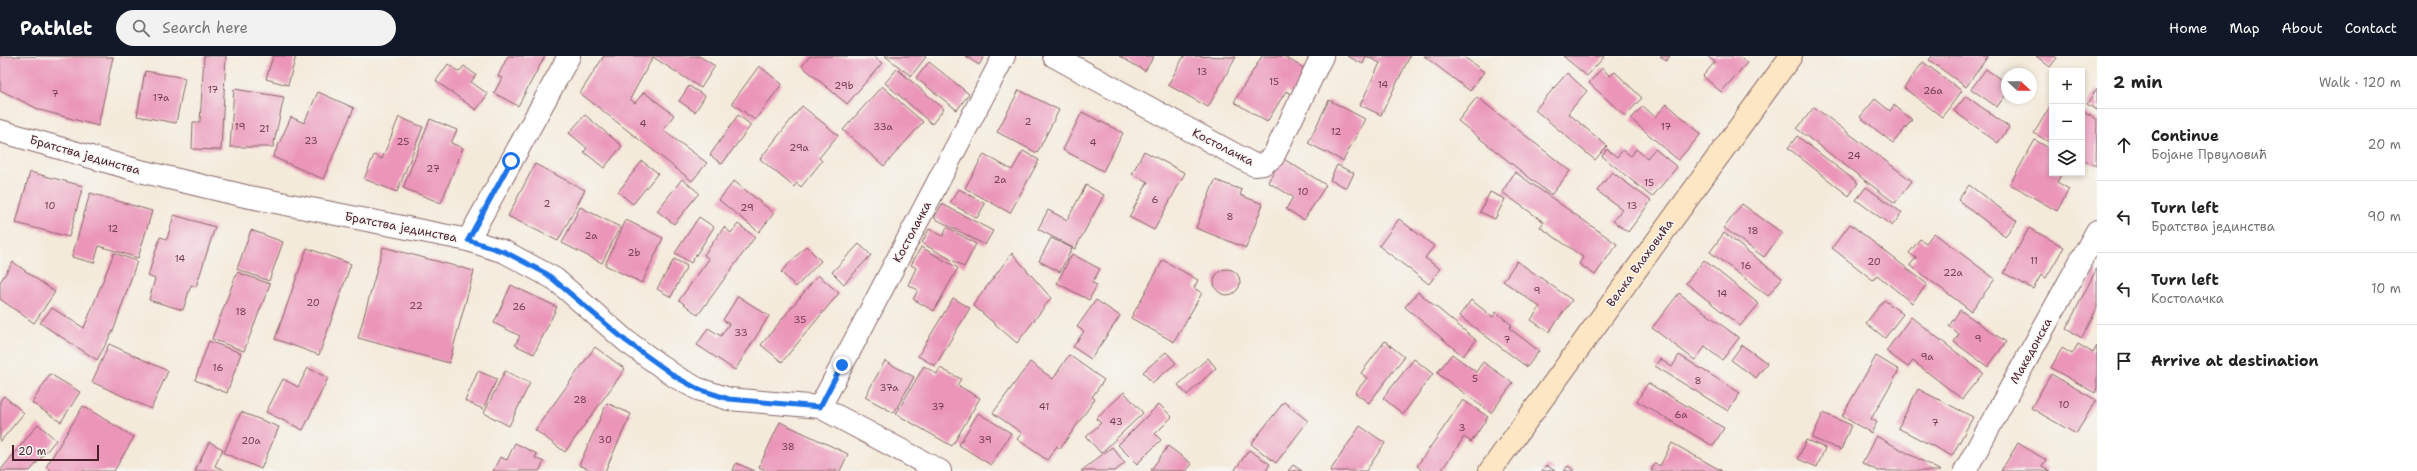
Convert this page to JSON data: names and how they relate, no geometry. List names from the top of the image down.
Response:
{
  "streets": {
    "street": [
      "Костолачка",
      "Братства јединства",
      "Вељка Влаховића",
      "Македонска"
    ]
  },
  "crossings": [
    ["Костолачка", "Братства јединства"]
  ],
  "house_numbers": [
    "13",
    "15",
    "14",
    "29b",
    "17",
    "26a",
    "7",
    "17a",
    "2",
    "4",
    "19",
    "33a",
    "17",
    "21",
    "12",
    "23",
    "25",
    "4",
    "29a",
    "24",
    "27",
    "2a",
    "15",
    "10",
    "6",
    "2",
    "10",
    "13",
    "29",
    "8",
    "12",
    "18",
    "2a",
    "2b",
    "14",
    "11",
    "20",
    "16",
    "22a",
    "9",
    "14",
    "20",
    "22",
    "26",
    "18",
    "35",
    "33",
    "9",
    "7",
    "9a",
    "16",
    "5",
    "8",
    "37a",
    "28",
    "10",
    "37",
    "41",
    "6a",
    "43",
    "7",
    "3",
    "30",
    "39",
    "20a",
    "38"
  ],
  "scale_bar": "20 m",
  "north": "right",
  "page": {
    "header": "Pathlet",
    "search": "Search here",
    "nav": [
      "Home",
      "Map",
      "About",
      "Contact"
    ],
    "heading": ["2 min", "Walk · 120 m"],
    "map_buttons": ["+", "−"],
    "list": [
      ["Continue", "Бојане Првуловић", "20 m"],
      ["Turn left", "Братства јединства", "90 m"],
      ["Turn left", "Костолачка", "10 m"],
      "Arrive at destination"
    ],
    "scale": "20 m"
  }
}
